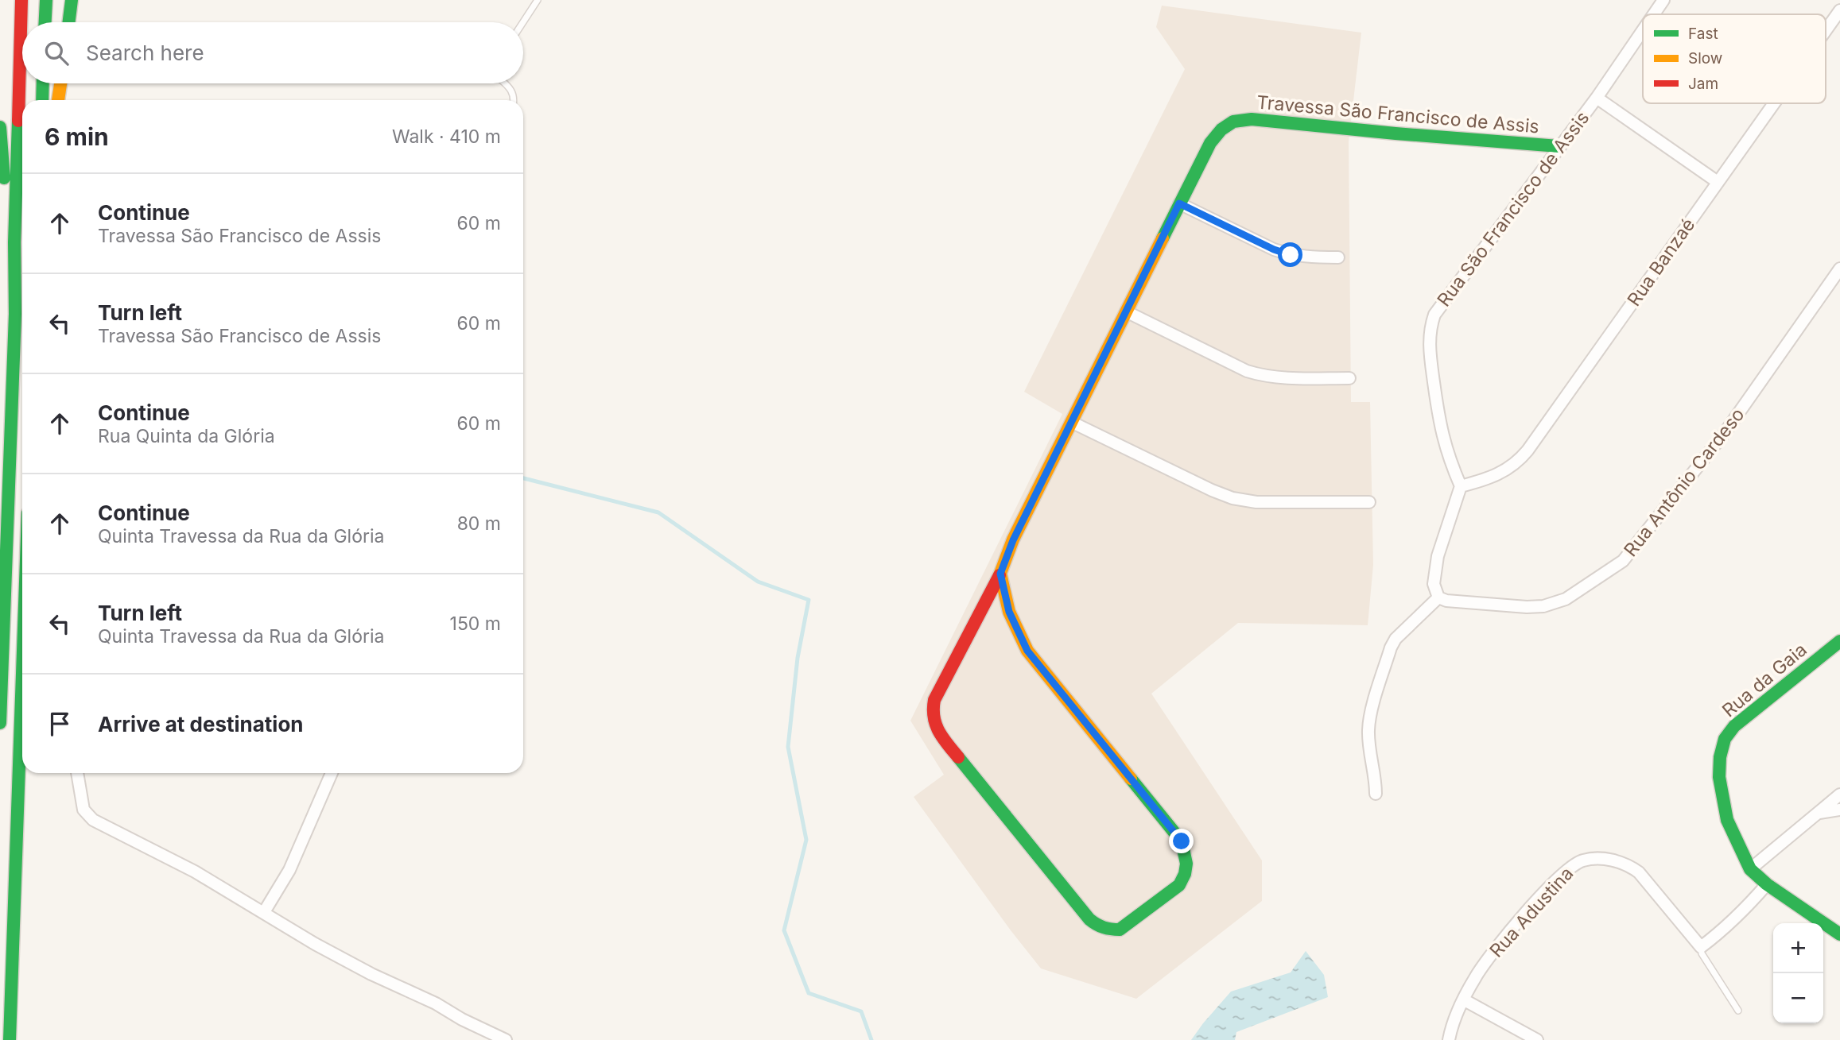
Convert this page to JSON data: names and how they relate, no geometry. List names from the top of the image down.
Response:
{
  "streets": {
    "main road": ["Travessa São Francisco de Assis", "Rua da Gaia"],
    "street": [
      "Rua São Francisco de Assis",
      "Rua Banzaé",
      "Rua Antônio Cardeso",
      "Rua Adustina"
    ]
  },
  "crossings": [
    ["Travessa São Francisco de Assis", "Rua São Francisco de Assis"],
    ["Rua São Francisco de Assis", "Rua Banzaé"]
  ],
  "legend": ["Fast", "Slow", "Jam"],
  "page": {
    "search": "Search here",
    "heading": ["6 min", "Walk · 410 m"],
    "list": [
      ["Continue", "Travessa São Francisco de Assis", "60 m"],
      ["Turn left", "Travessa São Francisco de Assis", "60 m"],
      ["Continue", "Rua Quinta da Glória", "60 m"],
      ["Continue", "Quinta Travessa da Rua da Glória", "80 m"],
      ["Turn left", "Quinta Travessa da Rua da Glória", "150 m"],
      "Arrive at destination"
    ],
    "map_buttons": ["+", "−"]
  }
}
